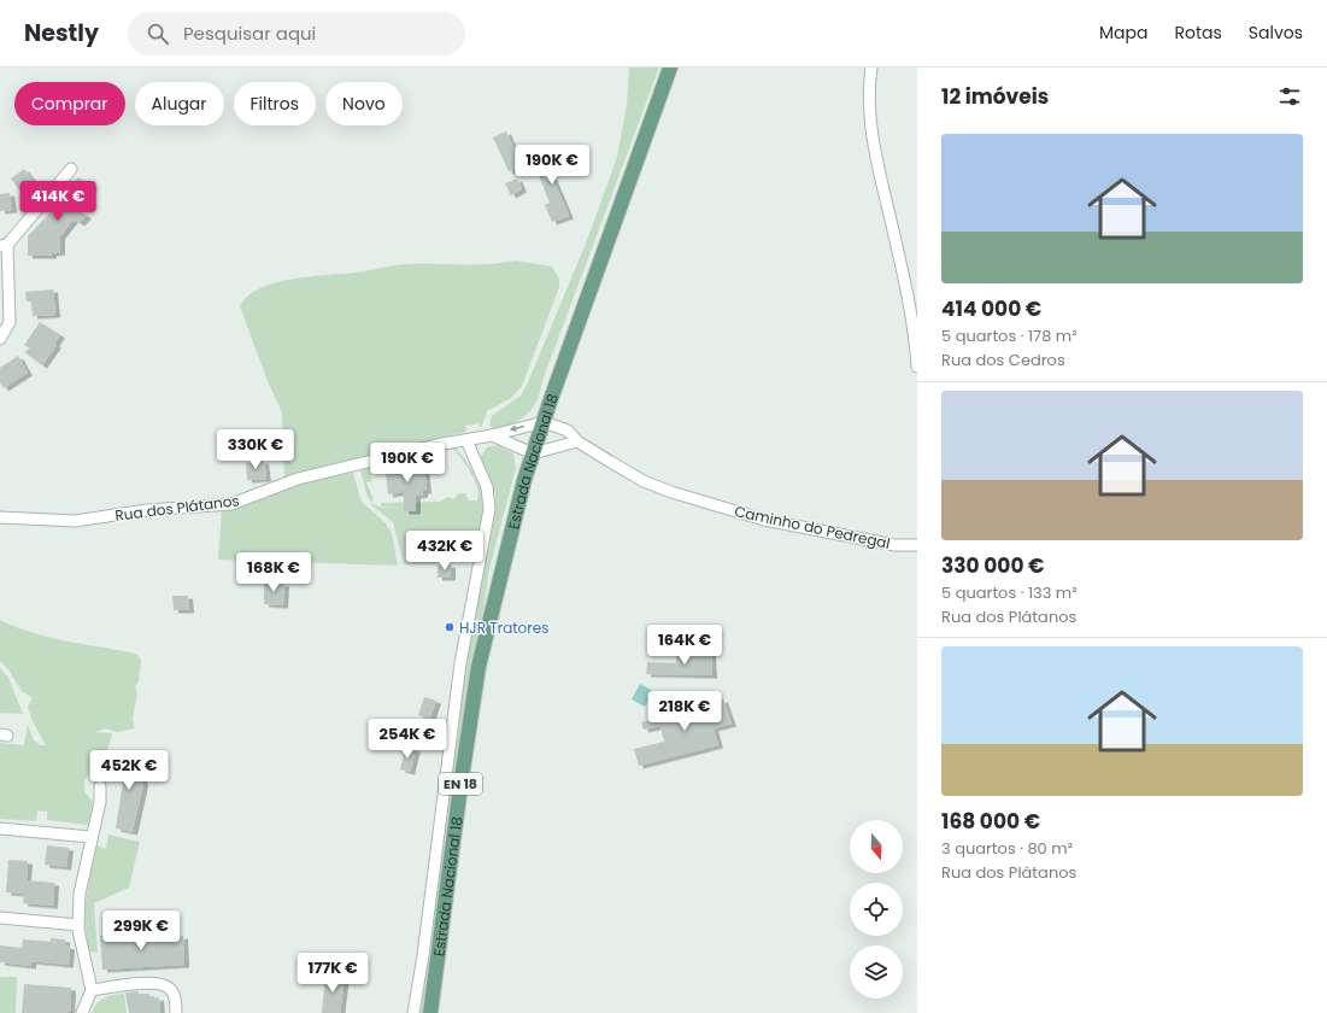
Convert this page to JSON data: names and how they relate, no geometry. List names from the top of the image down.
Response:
{
  "streets": {
    "main road": ["Estrada Nacional 18", "EN 18"],
    "street": ["Rua dos Plátanos", "Caminho do Pedregal"]
  },
  "crossings": [
    ["Estrada Nacional 18", "Rua dos Plátanos"],
    ["Estrada Nacional 18", "Caminho do Pedregal"],
    ["Rua dos Plátanos", "Caminho do Pedregal"]
  ],
  "places": ["HJR Tratores"],
  "north": "bottom",
  "page": {
    "header": "Nestly",
    "search": "Pesquisar aqui",
    "nav": ["Mapa", "Rotas", "Salvos"],
    "heading": "12 imóveis",
    "chip": [
      "Comprar",
      "Alugar",
      "Filtros",
      "Novo"
    ],
    "list": [
      {
        "name": "414 000 €",
        "note": "5 quartos · 178 m² · Rua dos Cedros"
      },
      {
        "name": "330 000 €",
        "note": "5 quartos · 133 m² · Rua dos Plátanos"
      },
      {
        "name": "168 000 €",
        "note": "3 quartos · 80 m² · Rua dos Plátanos"
      }
    ],
    "price": [
      "190K €",
      "414K €",
      "330K €",
      "190K €",
      "432K €",
      "168K €",
      "164K €",
      "218K €",
      "254K €",
      "452K €",
      "299K €",
      "177K €"
    ]
  }
}
